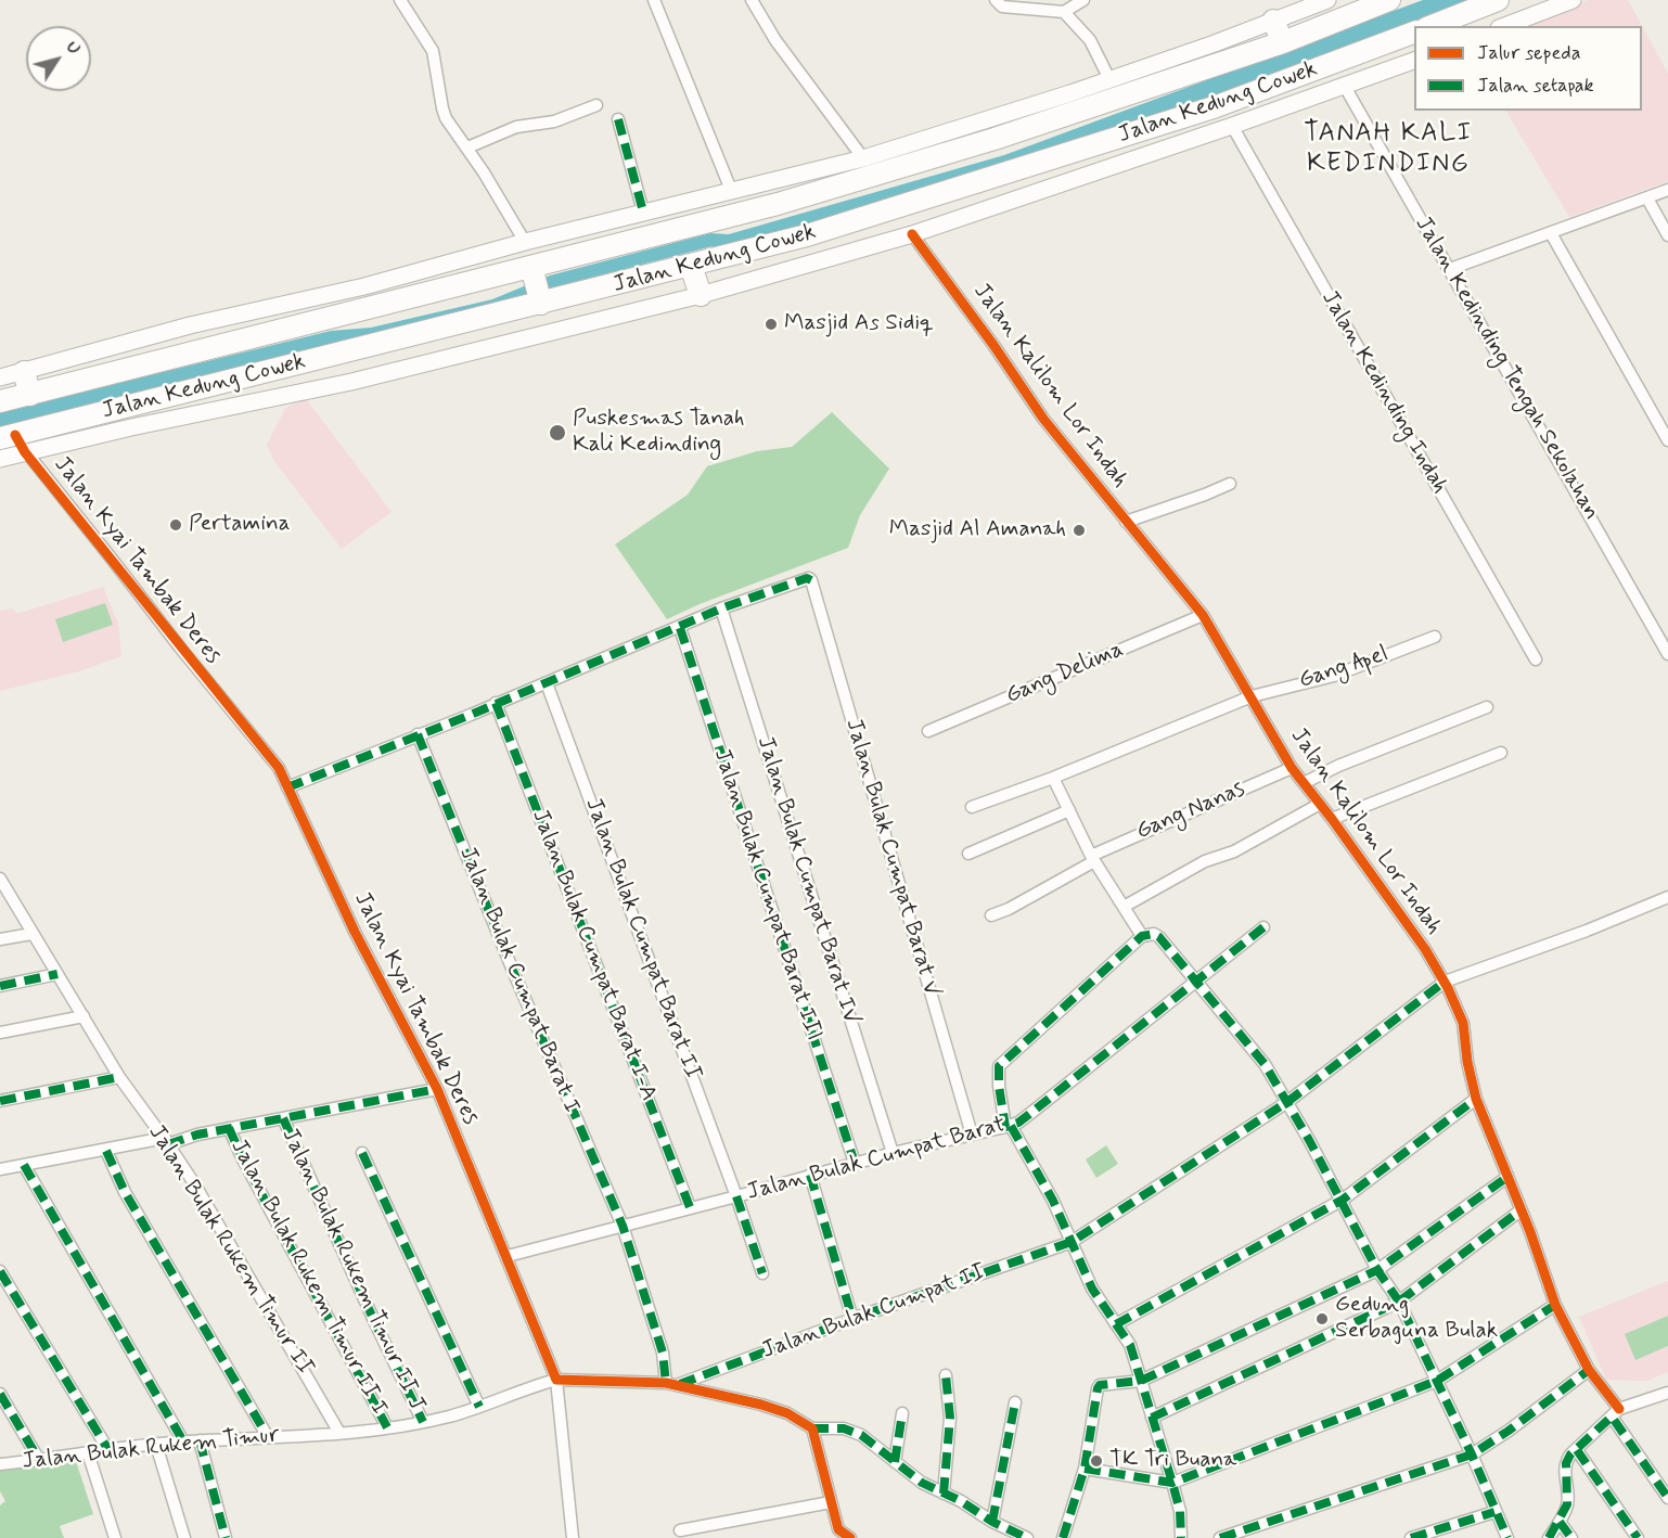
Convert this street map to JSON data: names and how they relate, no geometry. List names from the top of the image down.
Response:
{
  "streets": {
    "highway": ["Jalan Kedung Cowek"],
    "street": [
      "Jalan Kedinding Tengah Sekolahan",
      "Jalan Kalilom Lor Indah",
      "Jalan Kedinding Indah",
      "Jalan Kyai Tambak Deres",
      "Gang Apel",
      "Gang Delima",
      "Gang Nanas",
      "Jalan Bulak Cumpat Barat V",
      "Jalan Bulak Cumpat Barat IV",
      "Jalan Bulak Cumpat Barat III",
      "Jalan Bulak Cumpat Barat II",
      "Jalan Bulak Cumpat Barat I-A",
      "Jalan Bulak Cumpat Barat I",
      "Jalan Bulak Cumpat Barat",
      "Jalan Bulak Rukem Timur II",
      "Jalan Bulak Rukem Timur II J",
      "Jalan Bulak Rukem Timur II I",
      "Jalan Bulak Cumpat II",
      "Jalan Bulak Rukem Timur"
    ]
  },
  "crossings": [
    ["Jalan Kedung Cowek", "Jalan Kedinding Tengah Sekolahan"],
    ["Jalan Kedung Cowek", "Jalan Kalilom Lor Indah"],
    ["Jalan Kedung Cowek", "Jalan Kedinding Indah"],
    ["Jalan Kedung Cowek", "Jalan Kyai Tambak Deres"],
    ["Jalan Kalilom Lor Indah", "Gang Apel"],
    ["Jalan Kalilom Lor Indah", "Gang Delima"],
    ["Jalan Kalilom Lor Indah", "Gang Nanas"],
    ["Jalan Kalilom Lor Indah", "Jalan Bulak Cumpat II"],
    ["Jalan Kyai Tambak Deres", "Jalan Bulak Cumpat Barat"],
    ["Jalan Bulak Cumpat Barat V", "Jalan Bulak Cumpat Barat IV"],
    ["Jalan Bulak Cumpat Barat V", "Jalan Bulak Cumpat Barat"],
    ["Jalan Bulak Cumpat Barat IV", "Jalan Bulak Cumpat Barat"],
    ["Jalan Bulak Cumpat Barat III", "Jalan Bulak Cumpat Barat"],
    ["Jalan Bulak Cumpat Barat II", "Jalan Bulak Cumpat Barat"],
    ["Jalan Bulak Cumpat Barat I-A", "Jalan Bulak Cumpat Barat"],
    ["Jalan Bulak Cumpat Barat I", "Jalan Bulak Cumpat Barat"],
    ["Jalan Bulak Cumpat Barat I", "Jalan Bulak Cumpat II"],
    ["Jalan Bulak Rukem Timur II", "Jalan Bulak Rukem Timur"]
  ],
  "districts": ["TANAH KALI KEDINDING"],
  "places": [
    "Masjid As Sidiq",
    "Puskesmas Tanah Kali Kedinding",
    "Pertamina",
    "Masjid Al Amanah",
    "Gedung Serbaguna Bulak",
    "TK Tri Buana"
  ],
  "legend": ["Jalur sepeda", "Jalan setapak"],
  "north": "top right"
}
